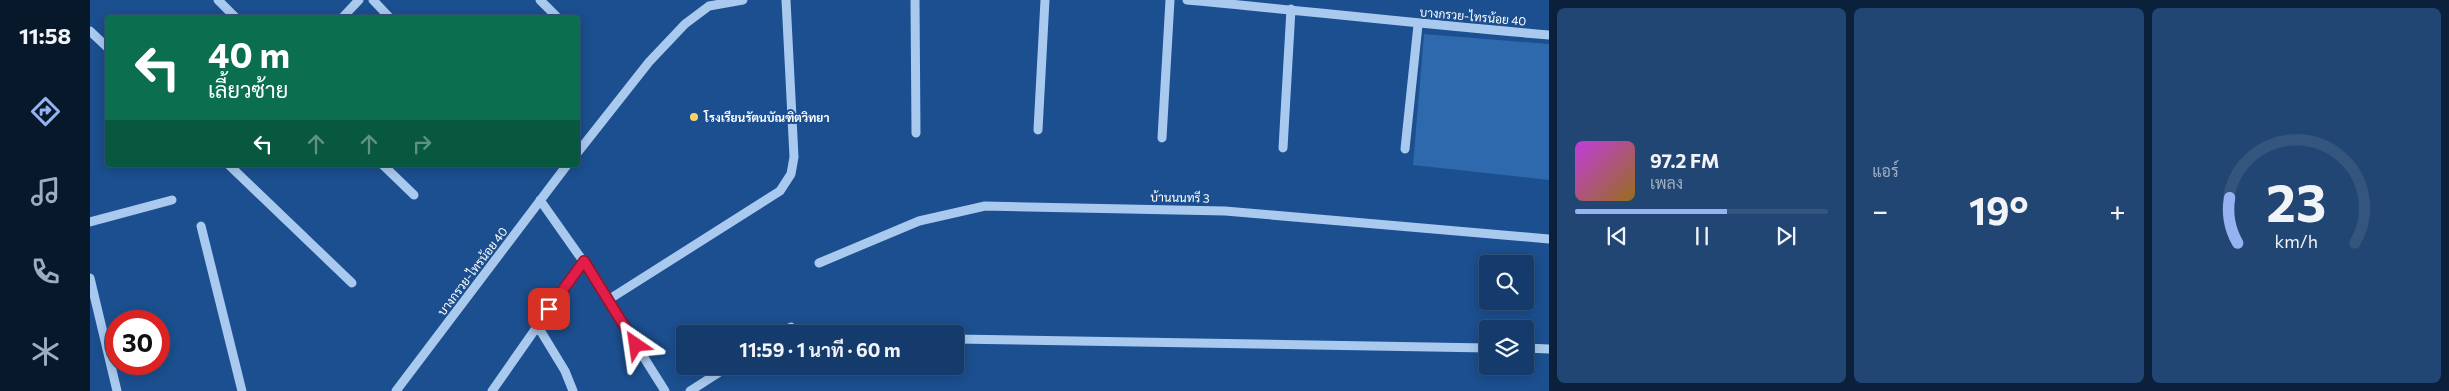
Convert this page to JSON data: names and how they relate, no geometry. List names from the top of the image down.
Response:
{
  "streets": {
    "street": ["บางกรวย-ไทรน้อย 40", "บ้านนนทรี 3"]
  },
  "places": ["โรงเรียนรัตนบัณฑิตวิทยา"],
  "page": {
    "tabs": "11:58",
    "tile": "แอร์",
    "turn": ["40 m", "เลี้ยวซ้าย"],
    "song": ["97.2 FM", "เพลง"],
    "heat": ["−", "19°", "+"],
    "limit": "30",
    "trip": "11:59 · 1 นาที · 60 m",
    "gauge": ["23", "km/h"]
  }
}
